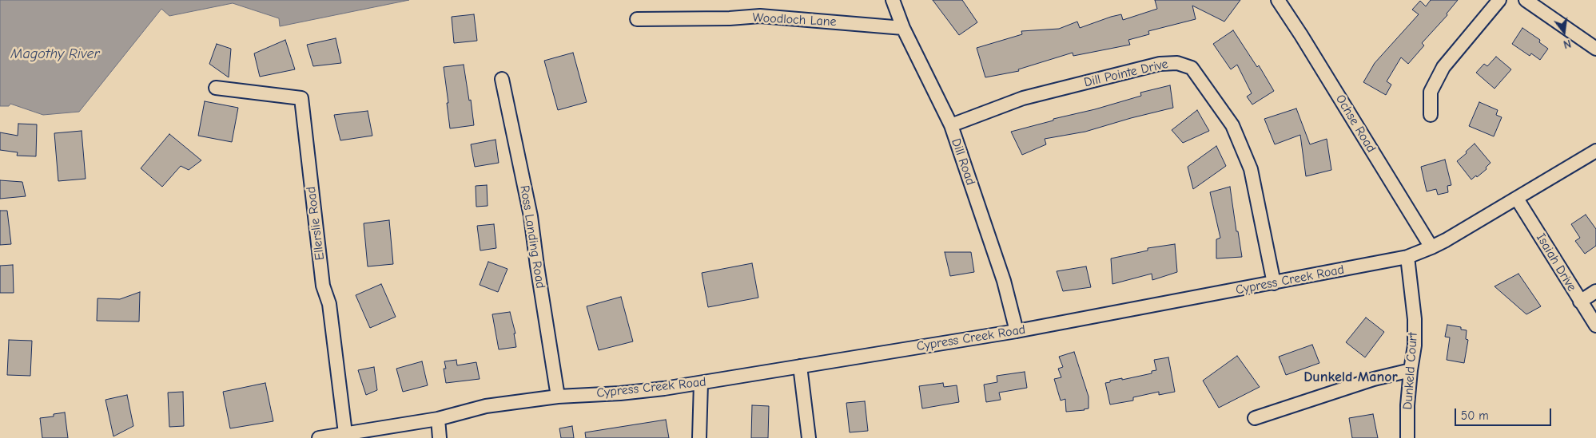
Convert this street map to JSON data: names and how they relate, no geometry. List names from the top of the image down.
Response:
{
  "streets": {
    "street": [
      "Woodloch Lane",
      "Dill Pointe Drive",
      "Ochse Road",
      "Dill Road",
      "Ellerslie Road",
      "Ross Landing Road",
      "Isaiah Drive",
      "Cypress Creek Road",
      "Dunkeld Court"
    ]
  },
  "crossings": [
    ["Woodloch Lane", "Dill Road"],
    ["Dill Pointe Drive", "Dill Road"],
    ["Dill Pointe Drive", "Cypress Creek Road"],
    ["Ochse Road", "Cypress Creek Road"],
    ["Dill Road", "Cypress Creek Road"],
    ["Ellerslie Road", "Cypress Creek Road"],
    ["Ross Landing Road", "Cypress Creek Road"],
    ["Isaiah Drive", "Cypress Creek Road"],
    ["Cypress Creek Road", "Dunkeld Court"]
  ],
  "districts": ["Dunkeld Manor"],
  "water": ["Magothy River"],
  "scale_bar": "50 m",
  "north": "bottom"
}
